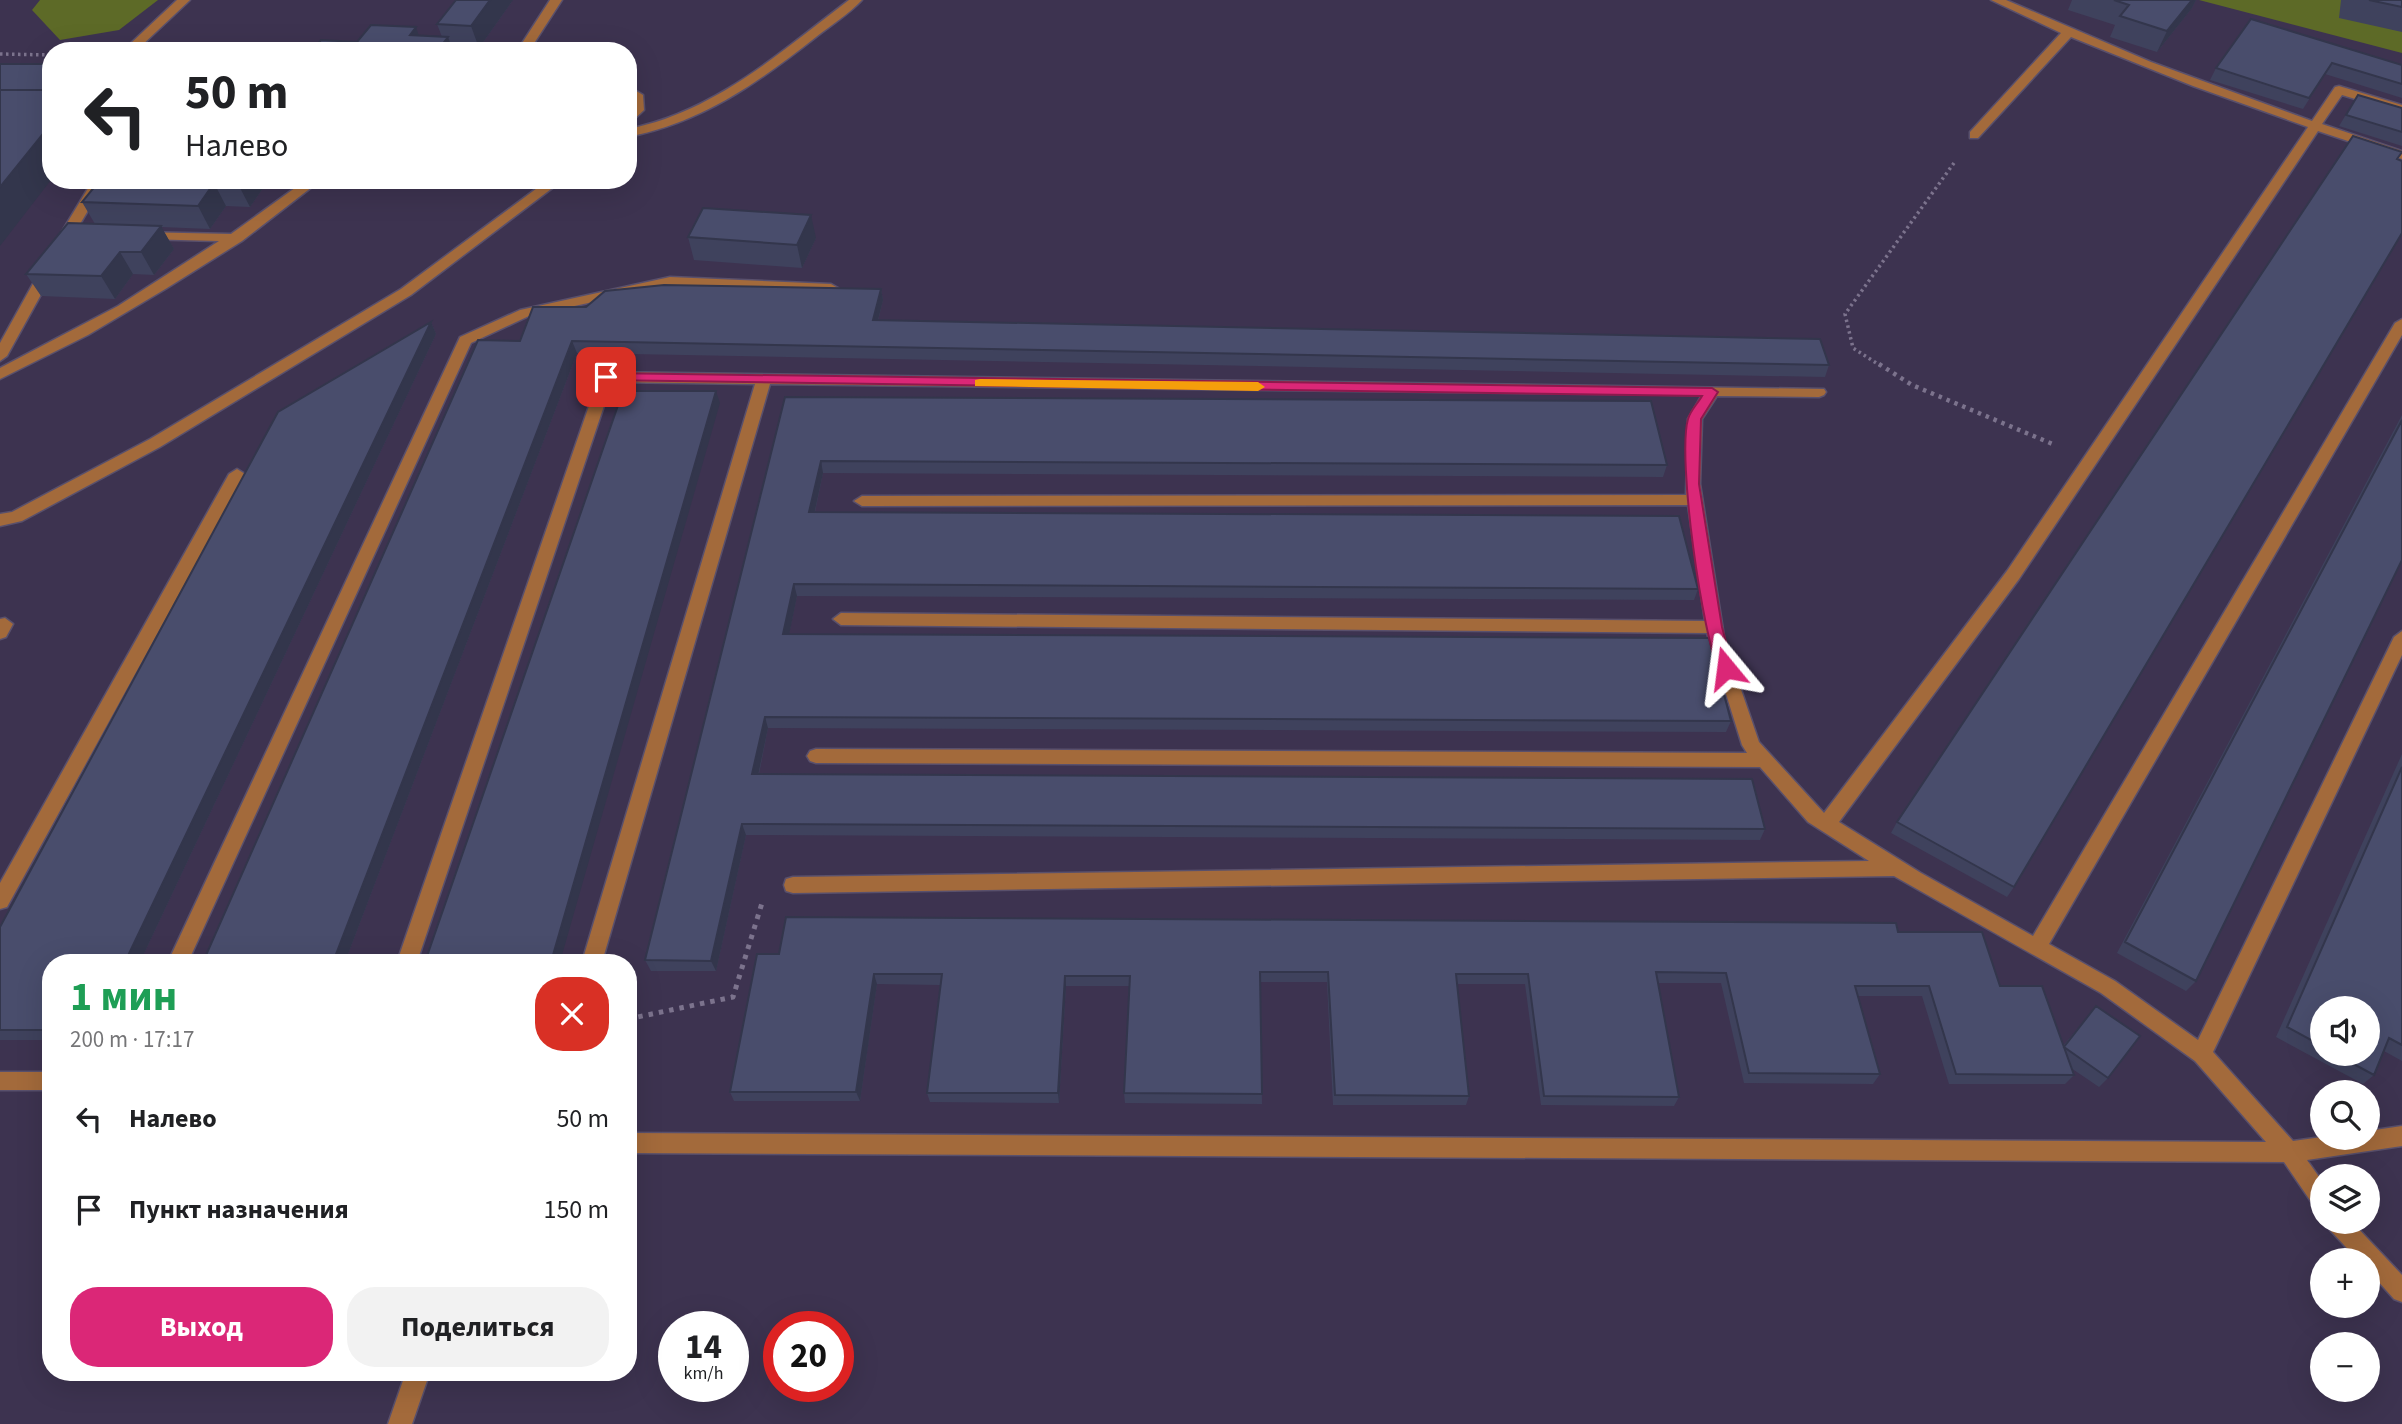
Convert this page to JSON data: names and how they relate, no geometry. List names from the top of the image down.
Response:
{
  "page": {
    "turn": ["50 m", "Налево"],
    "heading": ["1 мин", "200 m · 17:17"],
    "map_buttons": ["+", "−"],
    "list": [
      {
        "name": "Налево",
        "value": "50 m"
      },
      {
        "name": "Пункт назначения",
        "value": "150 m"
      }
    ],
    "buttons": ["Выход", "Поделиться"],
    "speed": "14 km/h",
    "limit": "20"
  }
}
